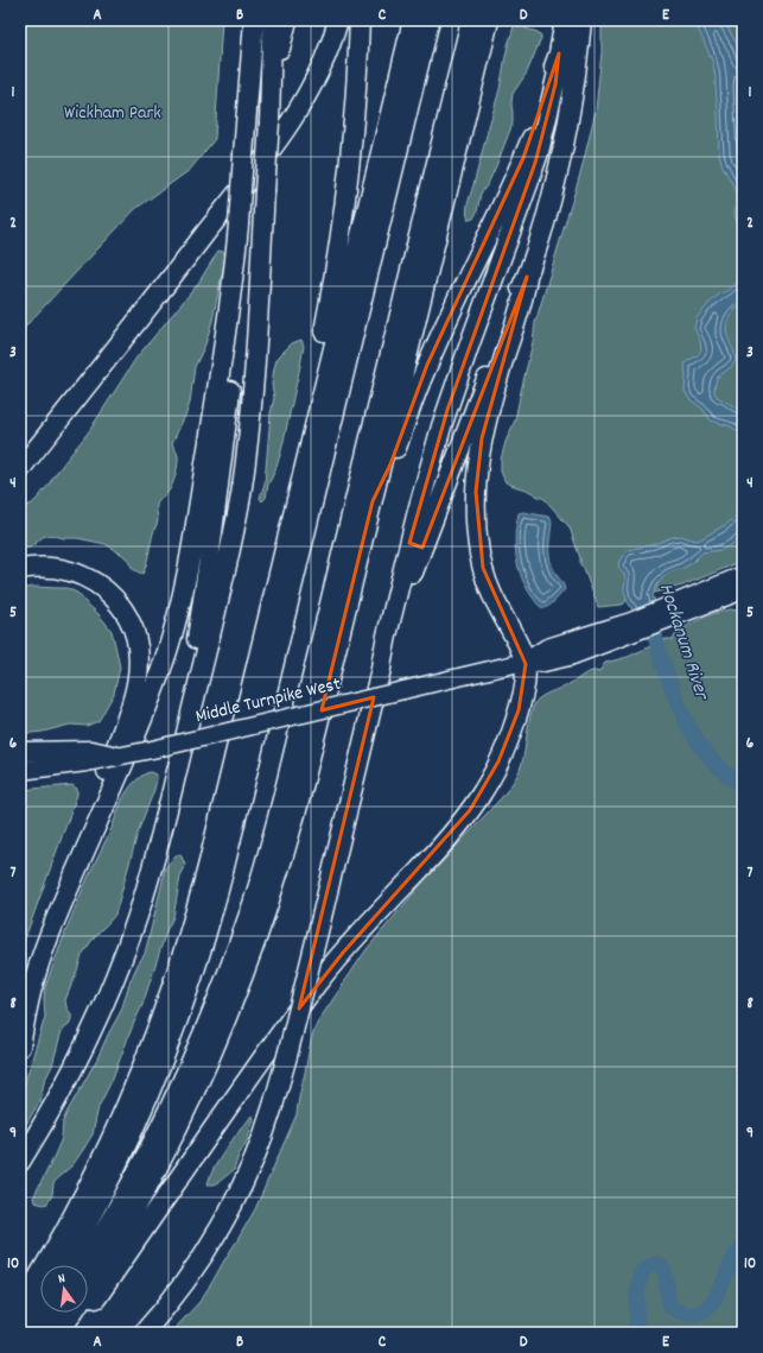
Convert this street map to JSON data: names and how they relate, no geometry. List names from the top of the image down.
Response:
{
  "streets": {
    "main road": ["Middle Turnpike West"]
  },
  "water": ["Hockanum River"],
  "parks": ["Wickham Park"],
  "north": "top",
  "grid": {
    "columns": [
      "A",
      "B",
      "C",
      "D",
      "E"
    ],
    "rows": [
      "1",
      "2",
      "3",
      "4",
      "5",
      "6",
      "7",
      "8",
      "9",
      "10"
    ]
  }
}
